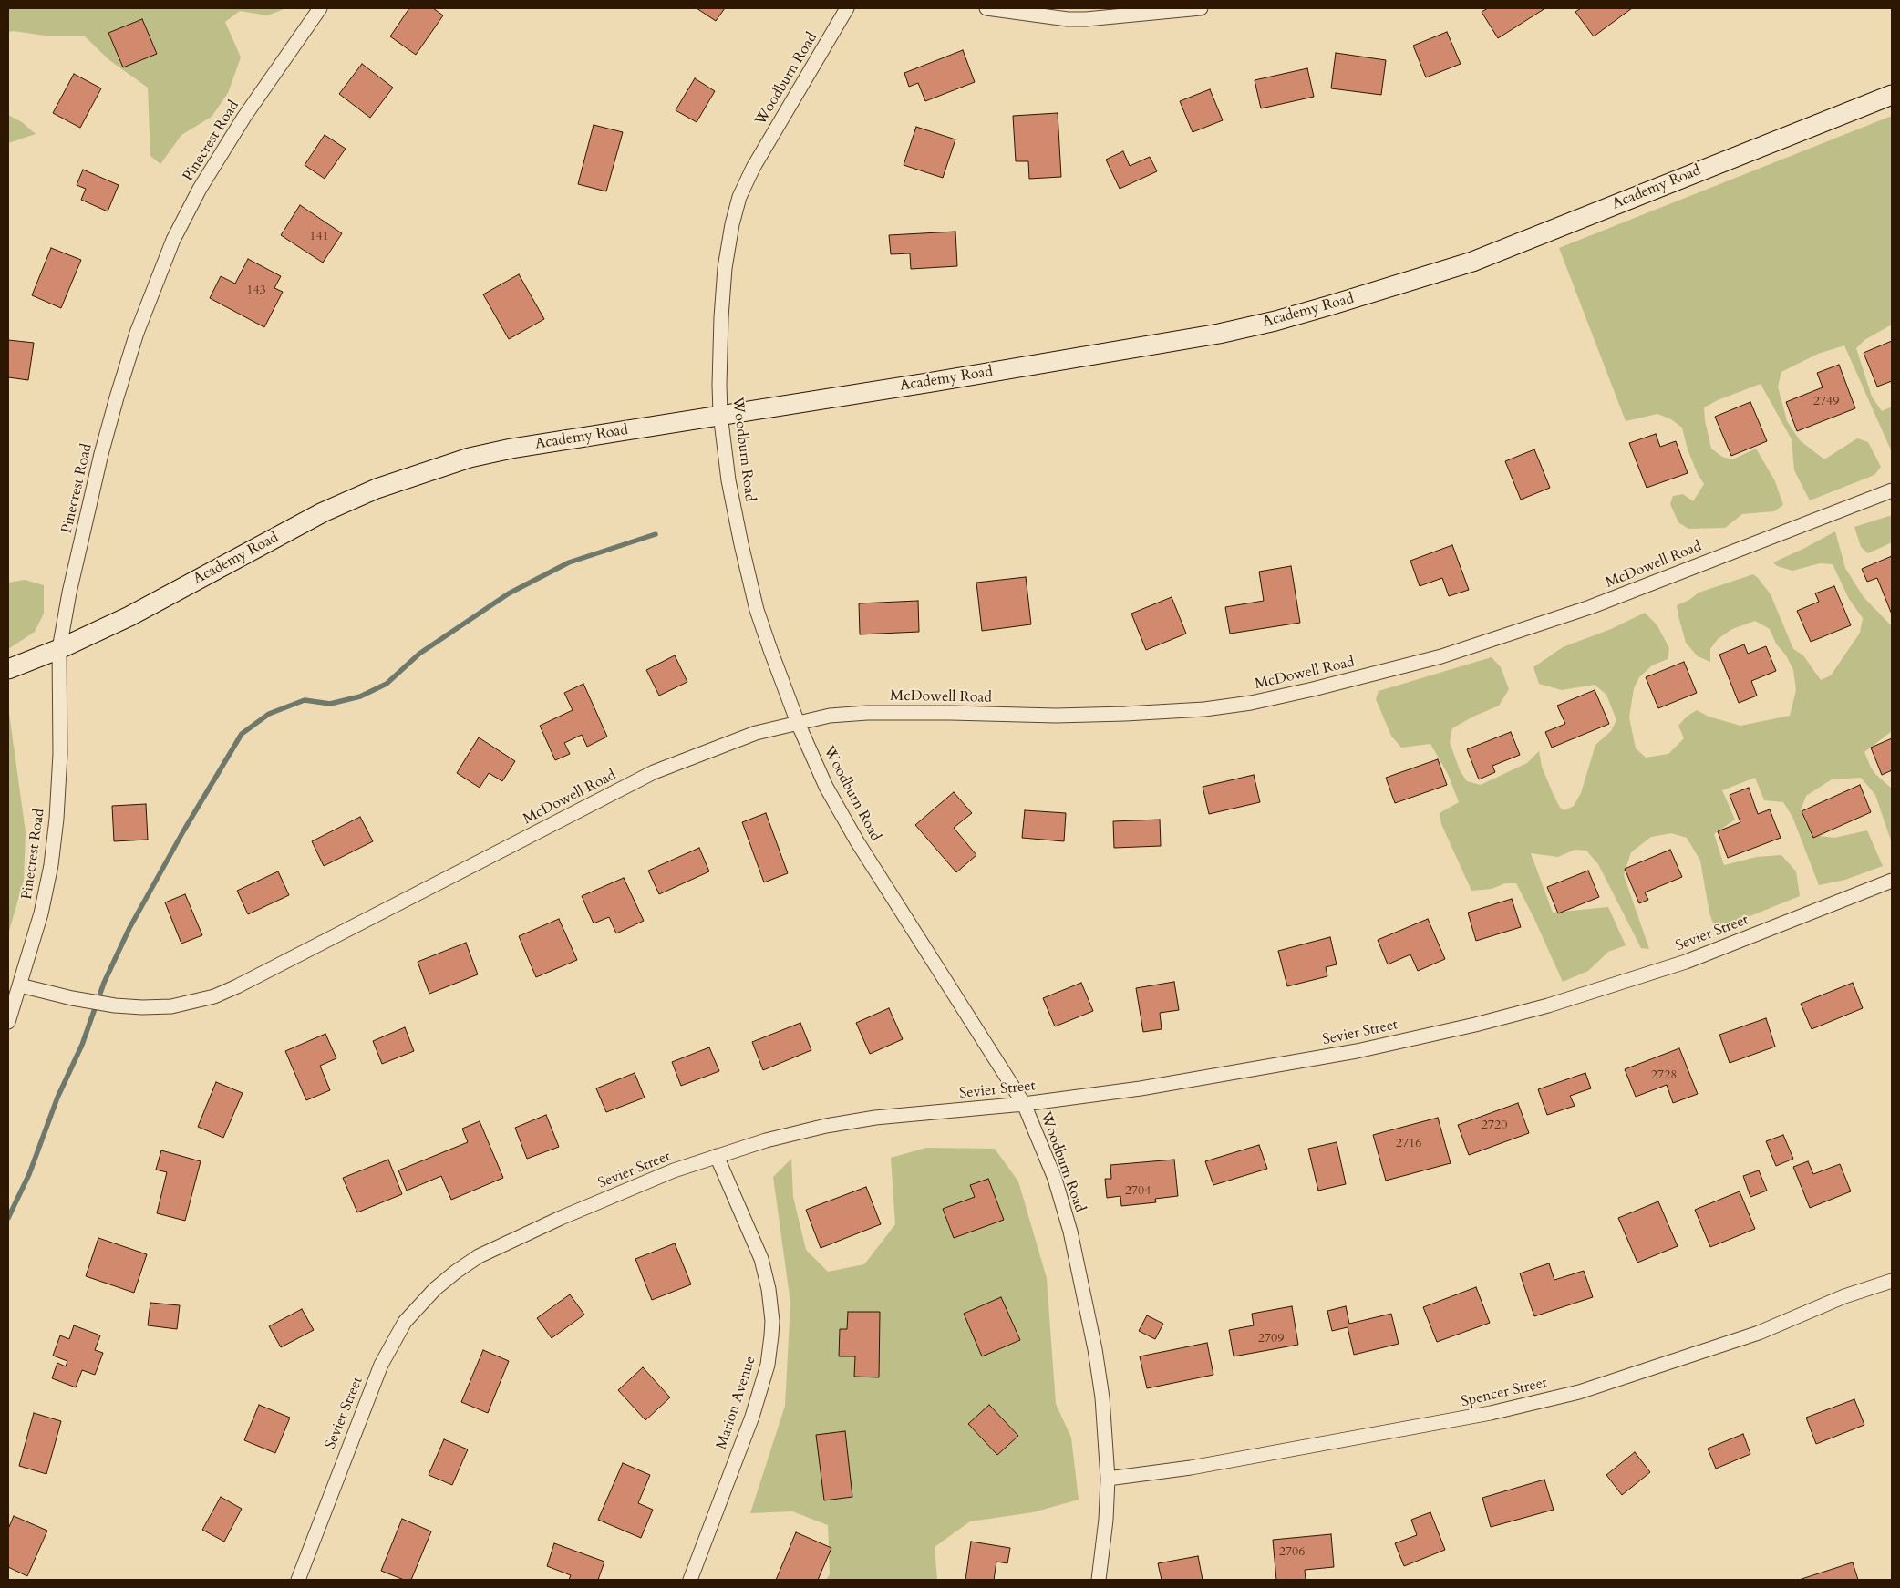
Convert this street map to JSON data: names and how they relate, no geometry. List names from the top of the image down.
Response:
{
  "streets": {
    "main road": ["Academy Road"],
    "street": [
      "Woodburn Road",
      "Pinecrest Road",
      "McDowell Road",
      "Sevier Street",
      "Spencer Street",
      "Marion Avenue"
    ]
  },
  "crossings": [
    ["Woodburn Road", "Academy Road"],
    ["Woodburn Road", "McDowell Road"],
    ["Woodburn Road", "Sevier Street"],
    ["Woodburn Road", "Spencer Street"],
    ["Pinecrest Road", "Academy Road"],
    ["Pinecrest Road", "McDowell Road"],
    ["Sevier Street", "Marion Avenue"]
  ],
  "house_numbers": [
    "141",
    "143",
    "2749",
    "2728",
    "2720",
    "2716",
    "2704",
    "2709",
    "2706"
  ]
}
